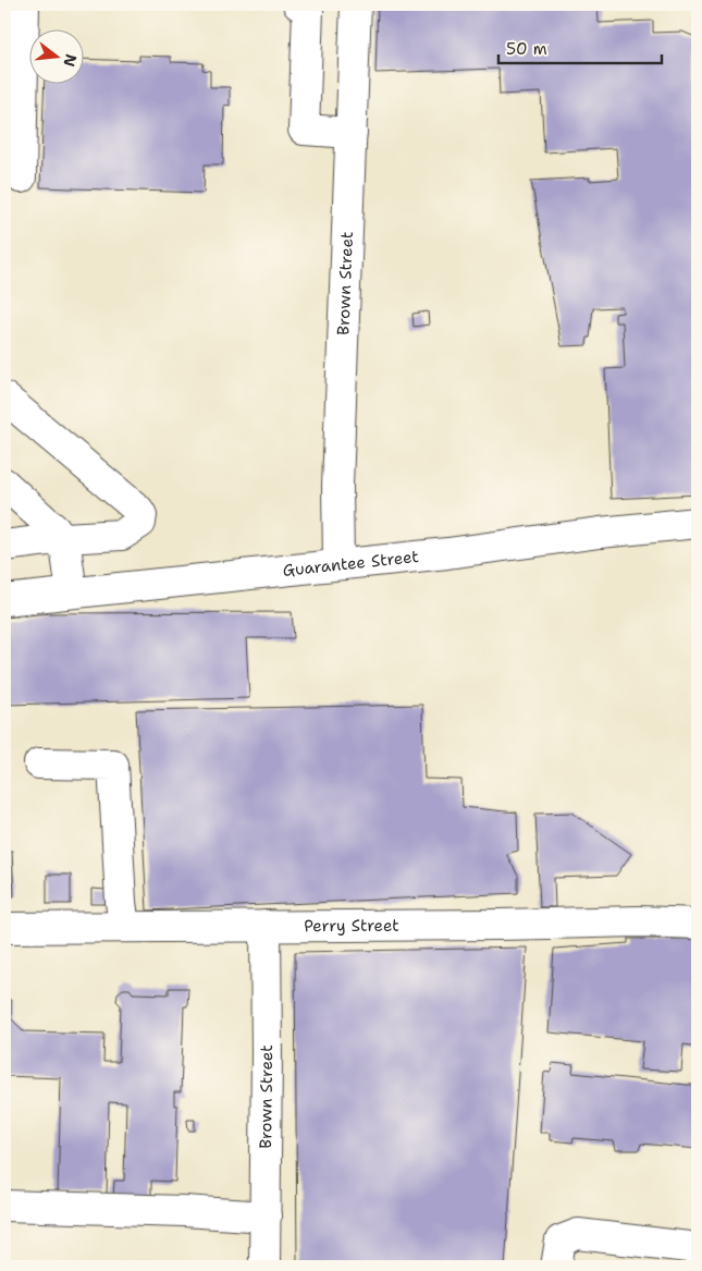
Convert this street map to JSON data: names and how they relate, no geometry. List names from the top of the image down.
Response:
{
  "streets": {
    "street": ["Brown Street", "Guarantee Street", "Perry Street"]
  },
  "crossings": [
    ["Brown Street", "Guarantee Street"],
    ["Brown Street", "Perry Street"]
  ],
  "scale_bar": "50 m",
  "north": "right"
}
